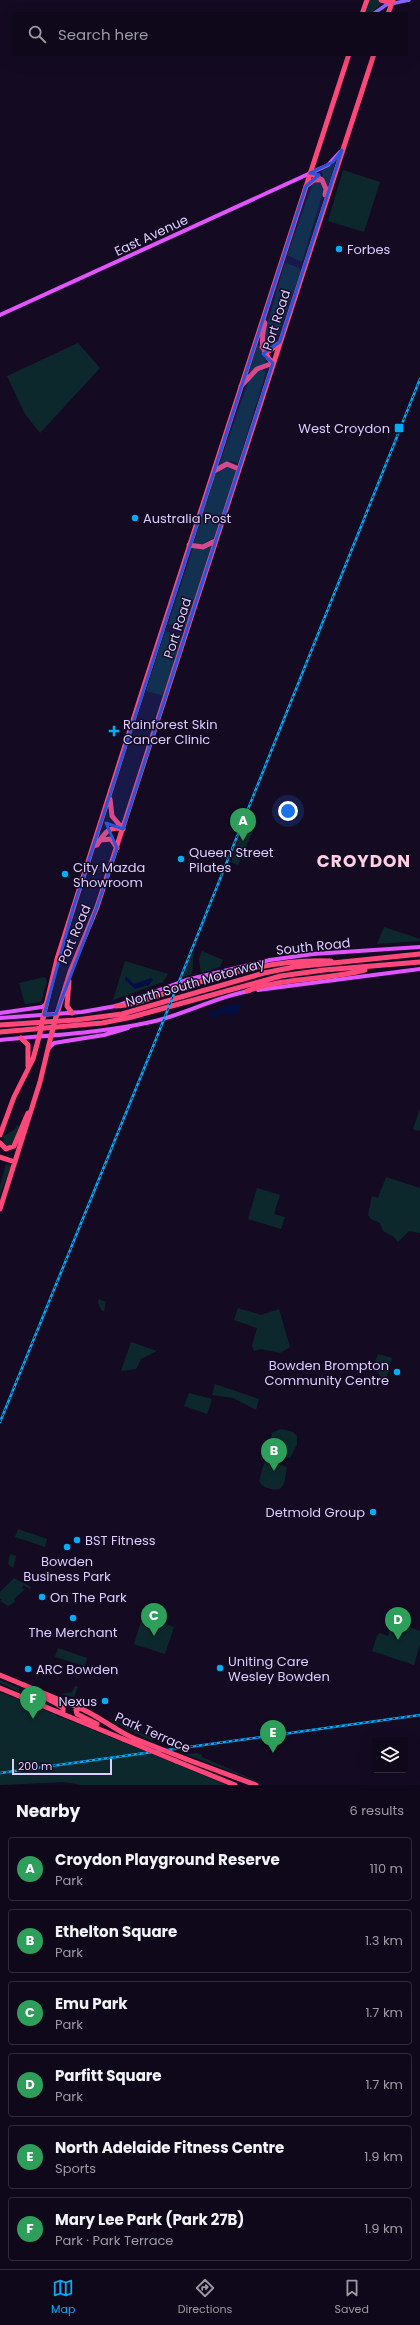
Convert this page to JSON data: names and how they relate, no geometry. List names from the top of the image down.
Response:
{
  "streets": {
    "highway": ["Port Road", "North South Motorway", "Park Terrace"],
    "main road": ["East Avenue", "South Road"]
  },
  "crossings": [
    ["East Avenue", "Port Road"],
    ["Port Road", "South Road"]
  ],
  "districts": ["CROYDON"],
  "places": {
    "other": [
      "Forbes",
      "Australia Post",
      "Queen Street Pilates",
      "City Mazda Showroom",
      "Bowden Brompton Community Centre",
      "Detmold Group",
      "BST Fitness",
      "Bowden Business Park",
      "On The Park",
      "The Merchant",
      "Uniting Care Wesley Bowden",
      "ARC Bowden",
      "Nexus"
    ],
    "transit": ["West Croydon"],
    "health": ["Rainforest Skin Cancer Clinic"]
  },
  "scale_bar": "200 m",
  "page": {
    "search": "Search here",
    "pins": [
      "A",
      "B",
      "C",
      "D",
      "F",
      "E"
    ],
    "scale": "200 m",
    "heading": ["Nearby", "6 results"],
    "list": [
      {
        "mark": "A",
        "name": "Croydon Playground Reserve",
        "note": "Park",
        "value": "110 m"
      },
      {
        "mark": "B",
        "name": "Ethelton Square",
        "note": "Park",
        "value": "1.3 km"
      },
      {
        "mark": "C",
        "name": "Emu Park",
        "note": "Park",
        "value": "1.7 km"
      },
      {
        "mark": "D",
        "name": "Parfitt Square",
        "note": "Park",
        "value": "1.7 km"
      },
      {
        "mark": "E",
        "name": "North Adelaide Fitness Centre",
        "note": "Sports",
        "value": "1.9 km"
      },
      {
        "mark": "F",
        "name": "Mary Lee Park (Park 27B)",
        "note": "Park · Park Terrace",
        "value": "1.9 km"
      }
    ],
    "nav": ["Map", "Directions", "Saved"]
  }
}
